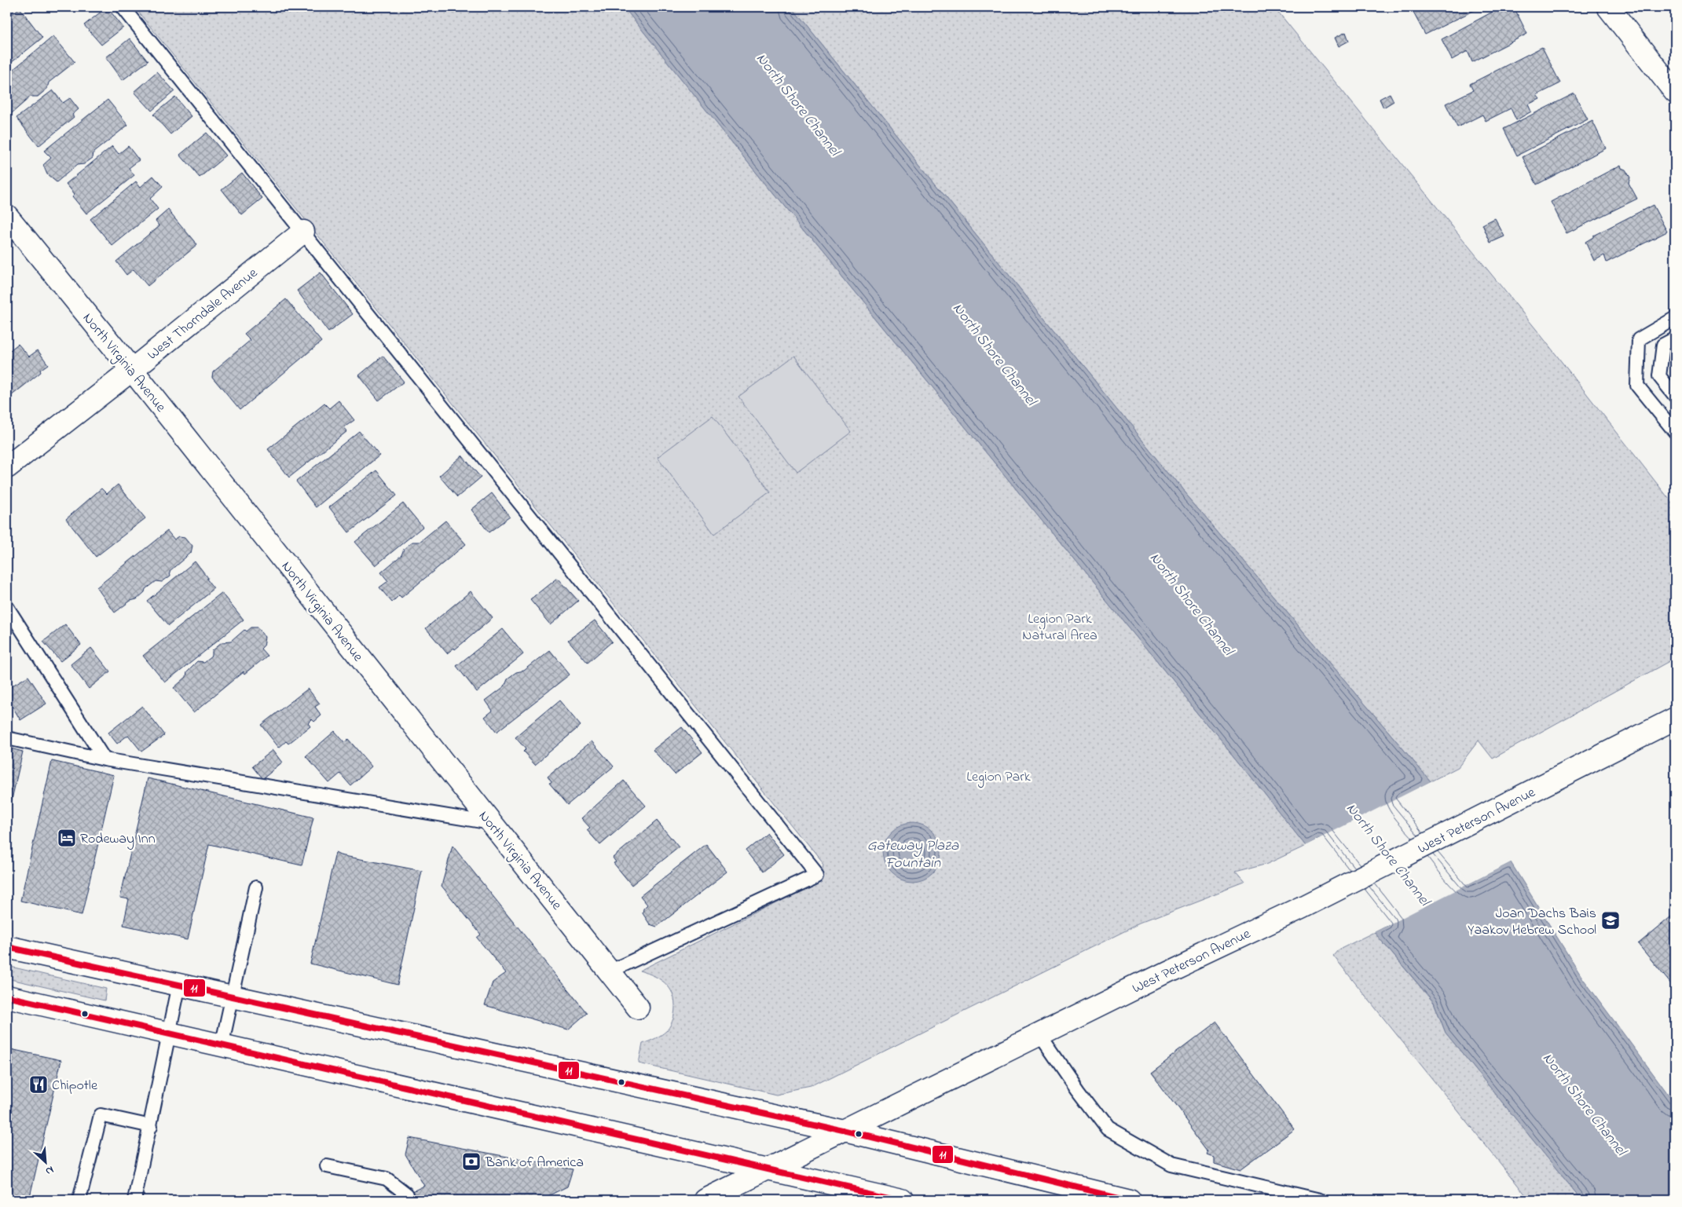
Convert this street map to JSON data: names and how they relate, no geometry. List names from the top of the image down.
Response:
{
  "streets": {
    "main road": ["West Thorndale Avenue", "North Virginia Avenue", "West Peterson Avenue"]
  },
  "crossings": [
    ["West Thorndale Avenue", "North Virginia Avenue"]
  ],
  "water": ["North Shore Channel", "Gateway Plaza Fountain"],
  "parks": ["Legion Park Natural Area", "Legion Park"],
  "places": {
    "hotel": ["Rodeway Inn"],
    "school or university": ["Joan Dachs Bais Yaakov Hebrew School"],
    "restaurant": ["Chipotle"],
    "bank": ["Bank of America"]
  },
  "lines": ["transit line 11"],
  "north": "bottom right"
}
